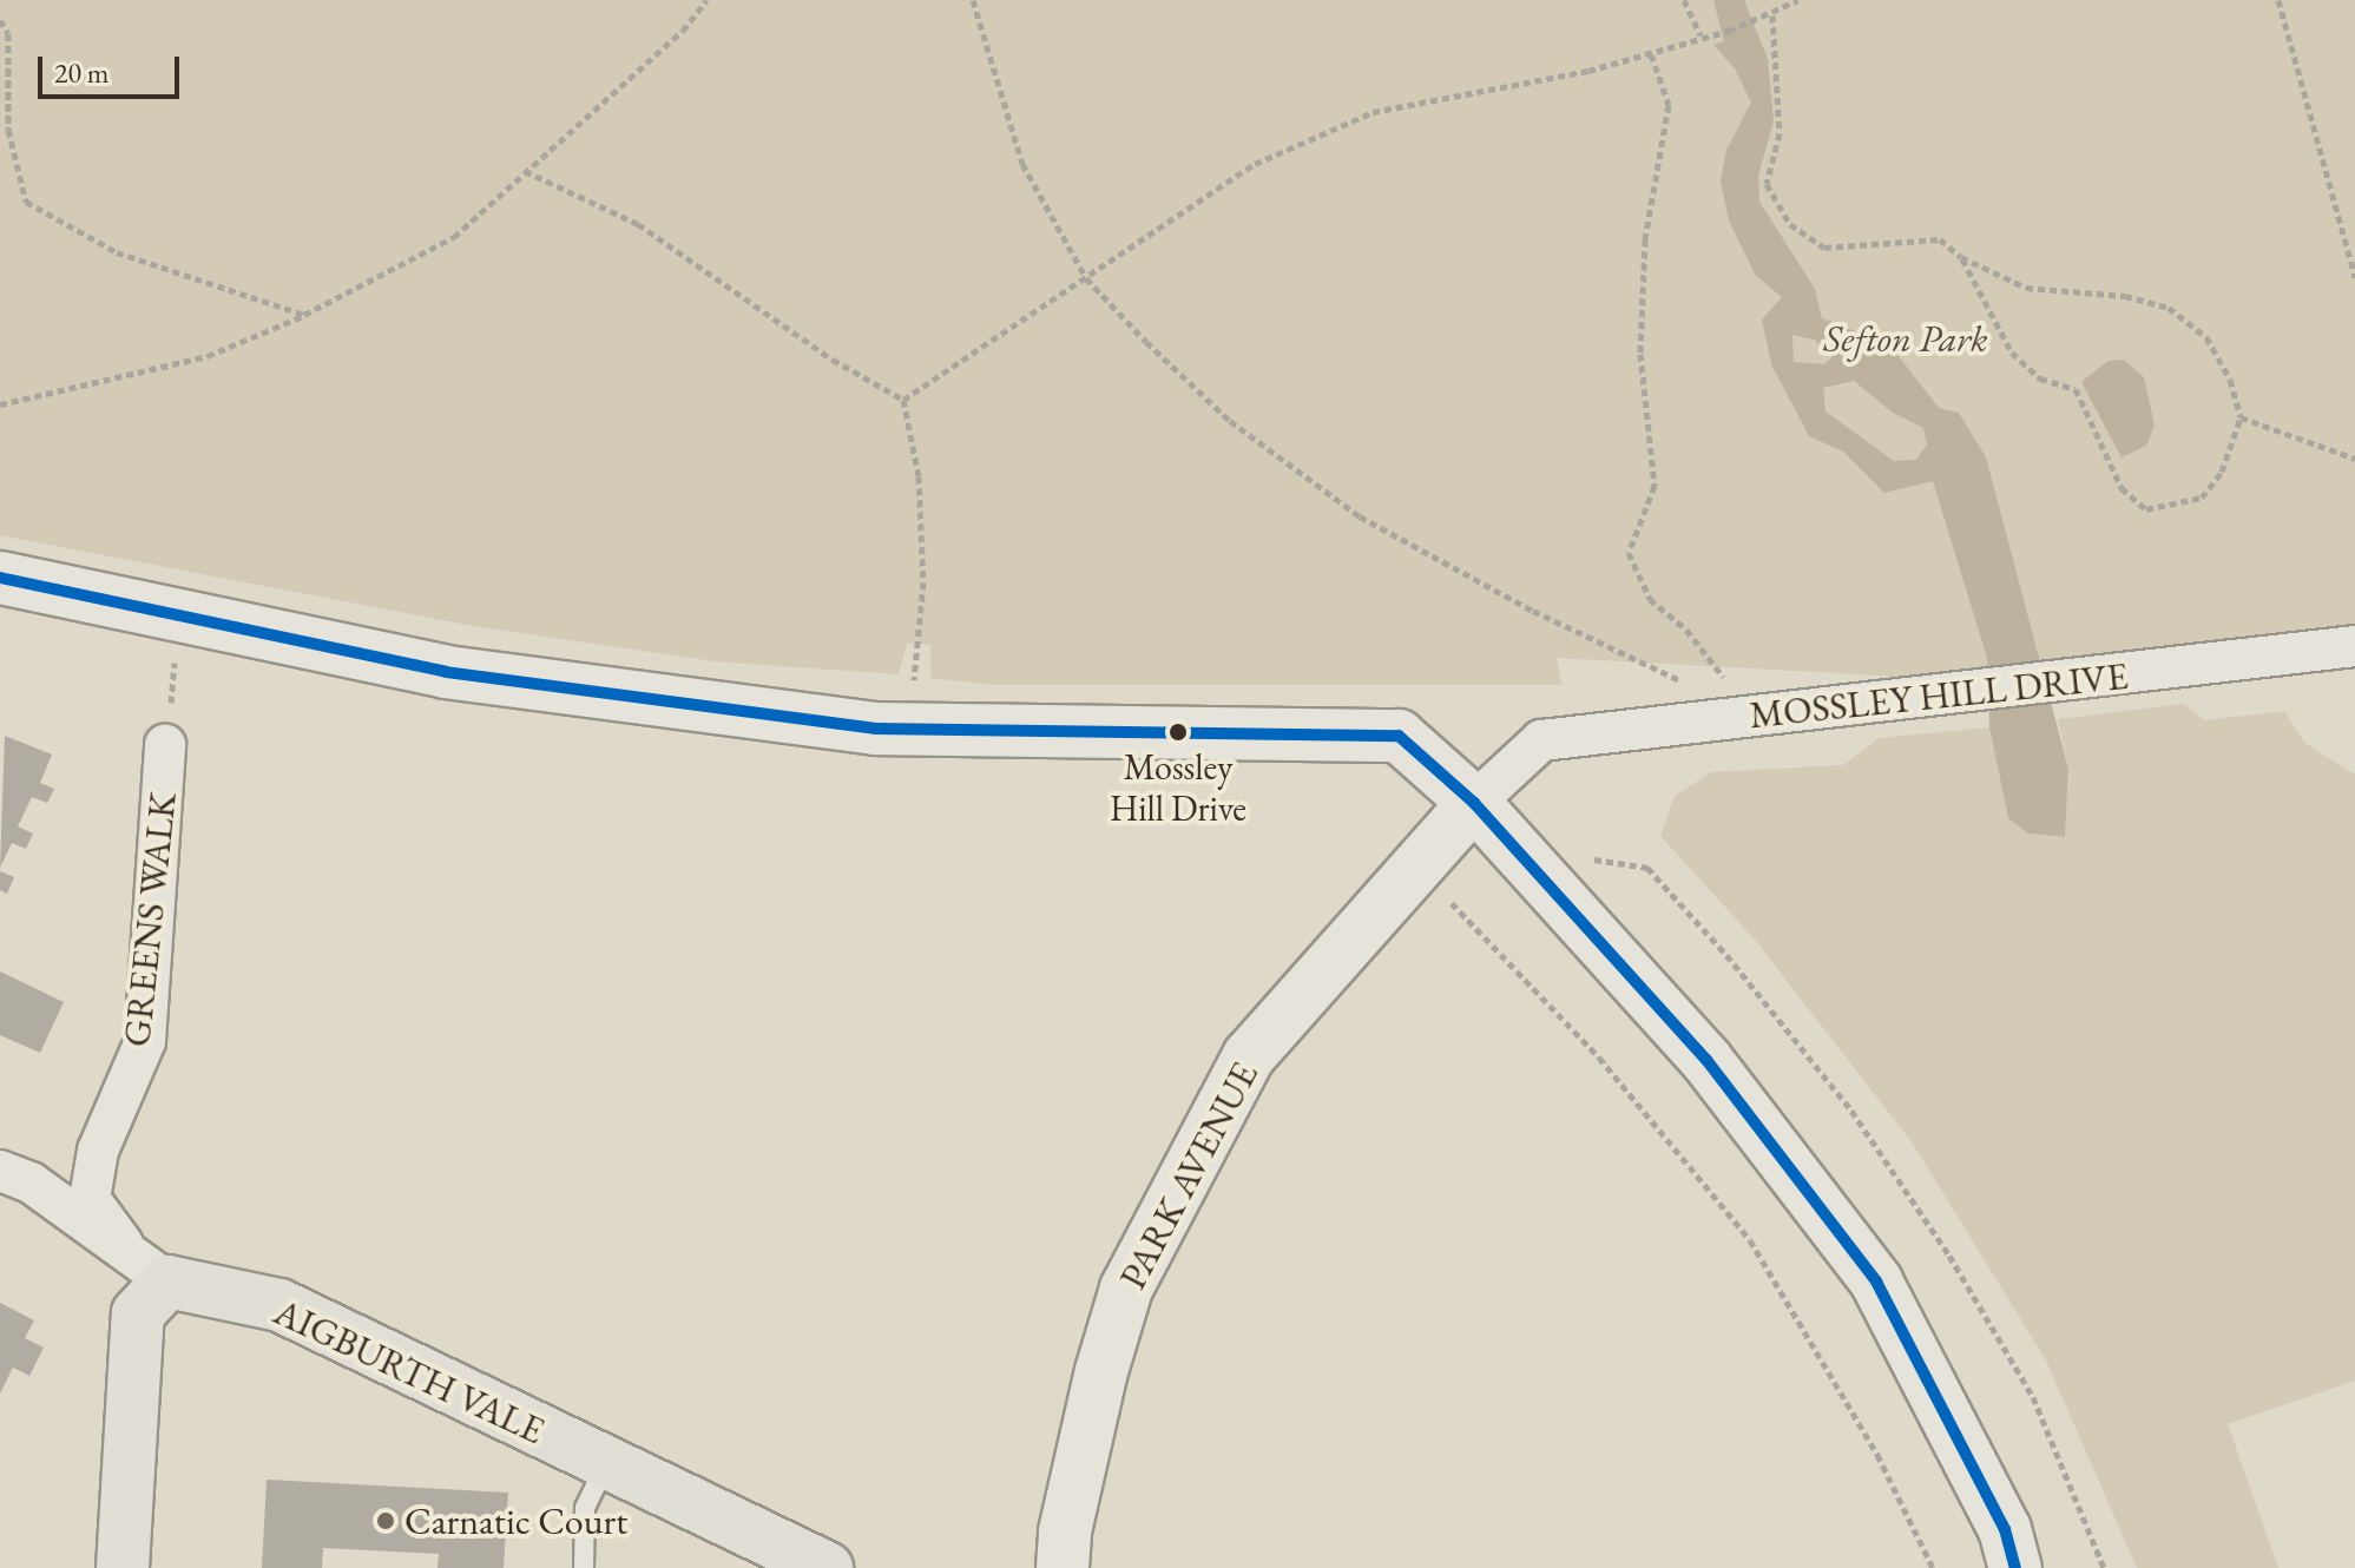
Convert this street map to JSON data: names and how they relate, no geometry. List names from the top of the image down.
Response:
{
  "streets": {
    "main road": ["AIGBURTH VALE"],
    "street": ["MOSSLEY HILL DRIVE", "GREENS WALK", "PARK AVENUE"]
  },
  "crossings": [
    ["MOSSLEY HILL DRIVE", "PARK AVENUE"],
    ["GREENS WALK", "AIGBURTH VALE"]
  ],
  "parks": ["Sefton Park"],
  "places": ["Mossley Hill Drive", "Carnatic Court"],
  "scale_bar": "20 m"
}
